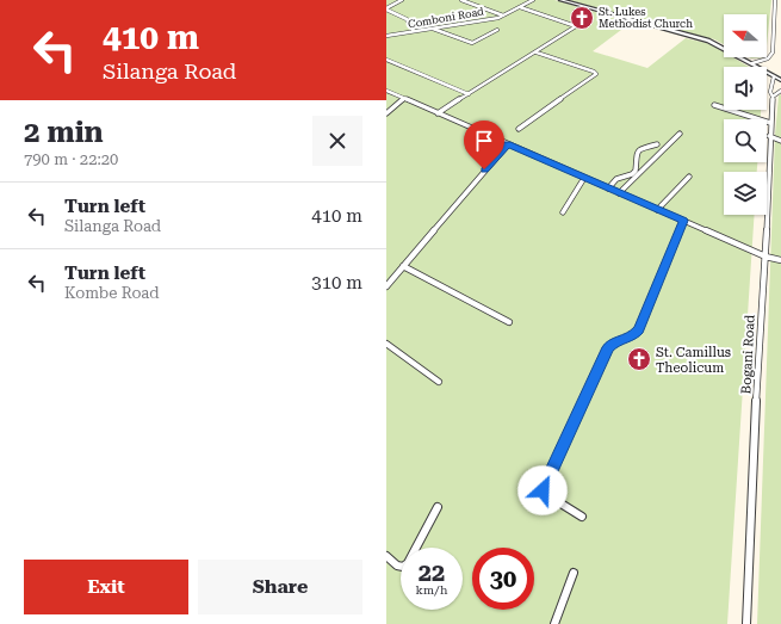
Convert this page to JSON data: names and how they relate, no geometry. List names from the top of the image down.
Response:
{
  "streets": {
    "street": ["Comboni Road", "Bogani Road"]
  },
  "places": {
    "church": ["St. Lukes Methodist Church", "St. Camillus Theolicum"]
  },
  "north": "left",
  "page": {
    "turn": ["410 m", "Silanga Road"],
    "heading": ["2 min", "790 m · 22:20"],
    "list": [
      {
        "name": "Turn left",
        "note": "Silanga Road",
        "value": "410 m"
      },
      {
        "name": "Turn left",
        "note": "Kombe Road",
        "value": "310 m"
      }
    ],
    "speed": "22 km/h",
    "limit": "30",
    "buttons": ["Exit", "Share"]
  }
}
